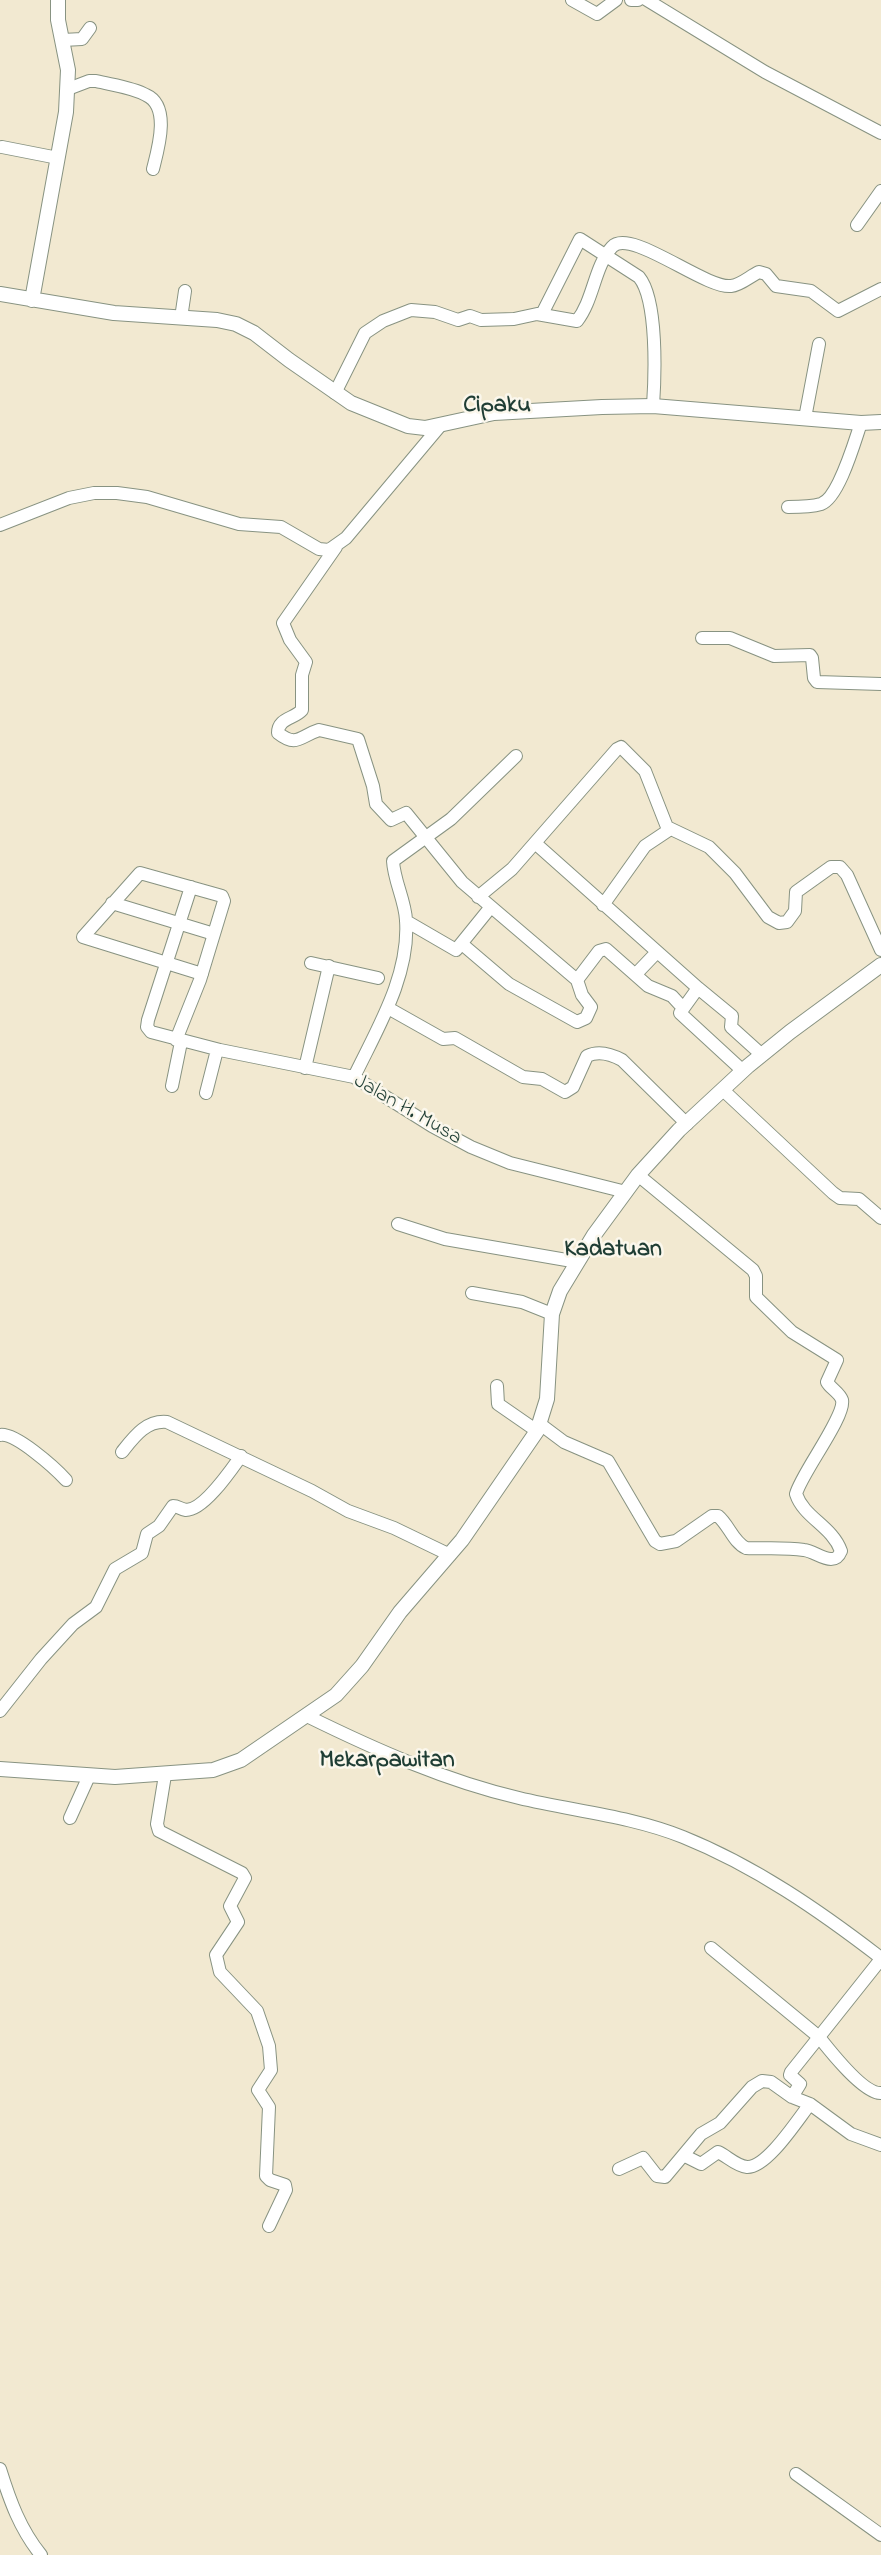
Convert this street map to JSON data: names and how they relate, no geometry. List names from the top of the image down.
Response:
{
  "streets": {
    "street": ["Jalan H. Musa"]
  },
  "districts": ["Cipaku", "Kadatuan", "Mekarpawitan"]
}
